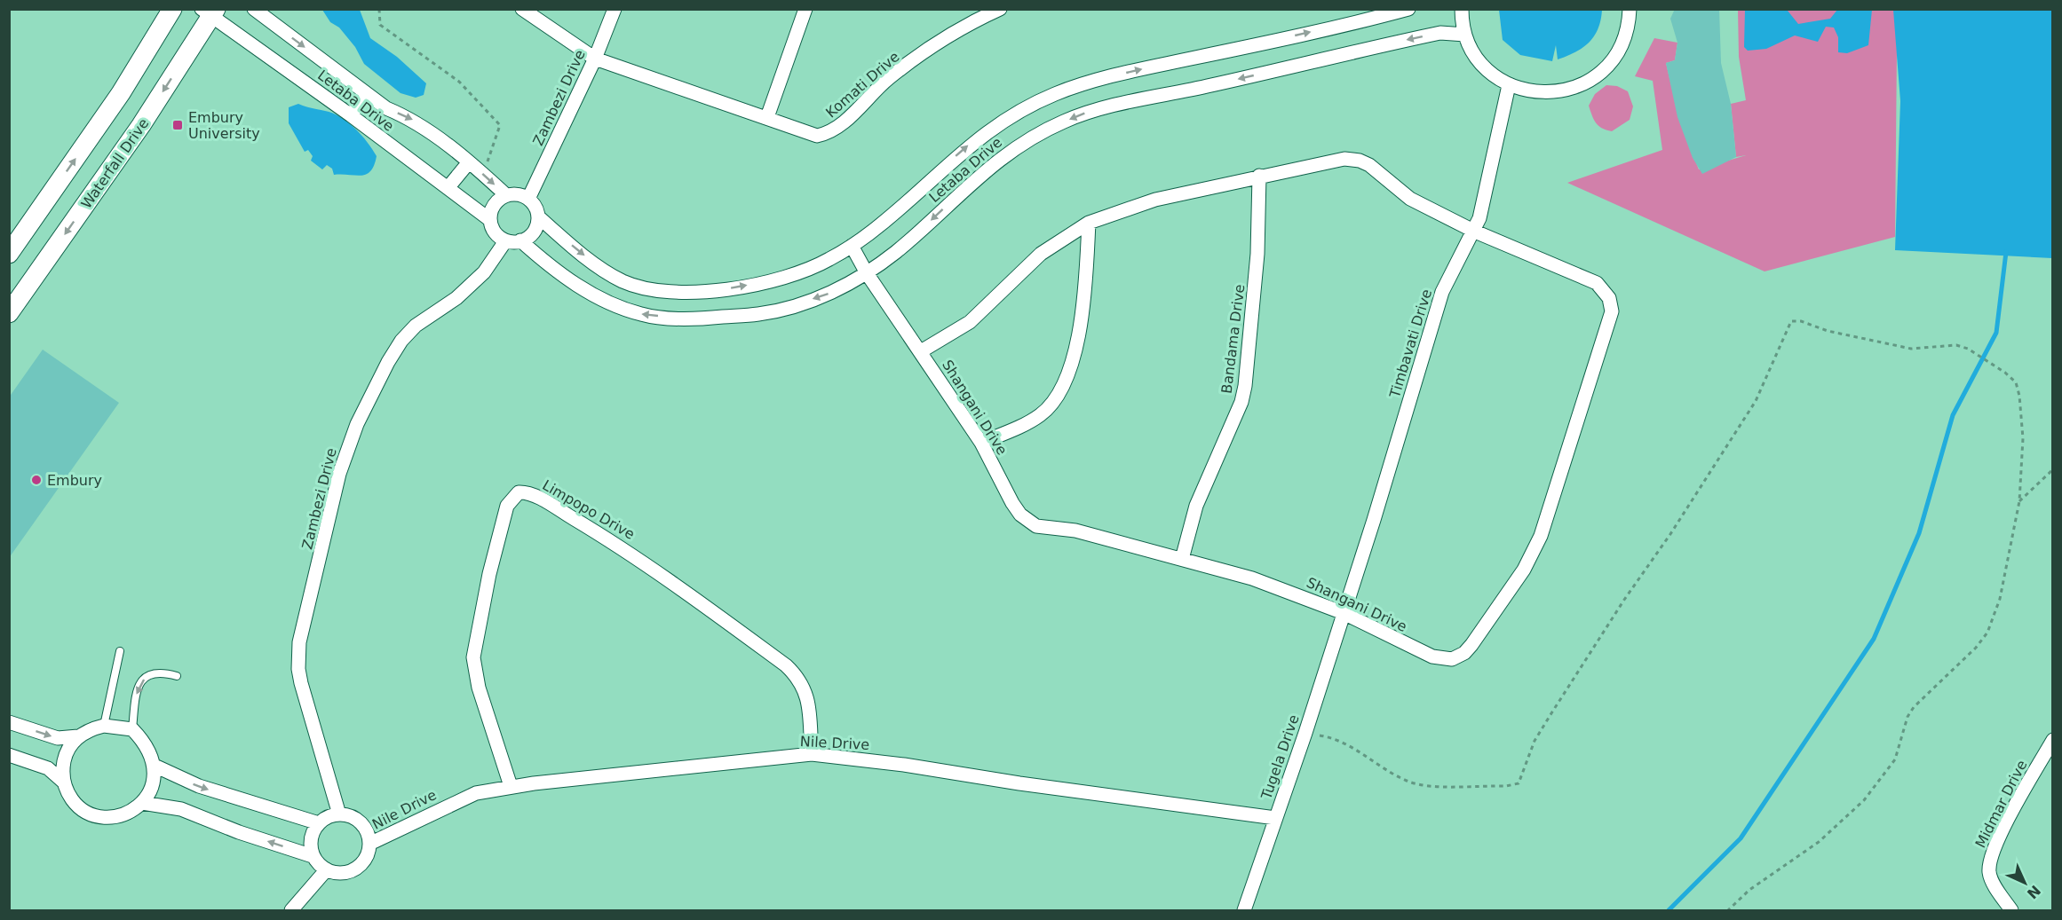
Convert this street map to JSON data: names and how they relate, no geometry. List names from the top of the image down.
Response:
{
  "streets": {
    "main road": ["Waterfall Drive"],
    "street": [
      "Komati Drive",
      "Zambezi Drive",
      "Letaba Drive",
      "Bandama Drive",
      "Timbavati Drive",
      "Shangani Drive",
      "Limpopo Drive",
      "Nile Drive",
      "Tugela Drive",
      "Midmar Drive"
    ]
  },
  "crossings": [
    ["Komati Drive", "Zambezi Drive"],
    ["Zambezi Drive", "Letaba Drive"],
    ["Zambezi Drive", "Nile Drive"],
    ["Letaba Drive", "Waterfall Drive"],
    ["Letaba Drive", "Shangani Drive"],
    ["Bandama Drive", "Shangani Drive"],
    ["Timbavati Drive", "Shangani Drive"],
    ["Timbavati Drive", "Tugela Drive"],
    ["Shangani Drive", "Tugela Drive"],
    ["Limpopo Drive", "Nile Drive"],
    ["Nile Drive", "Tugela Drive"]
  ],
  "places": {
    "transit": ["Embury University"],
    "other": ["Embury"]
  },
  "north": "bottom right"
}
